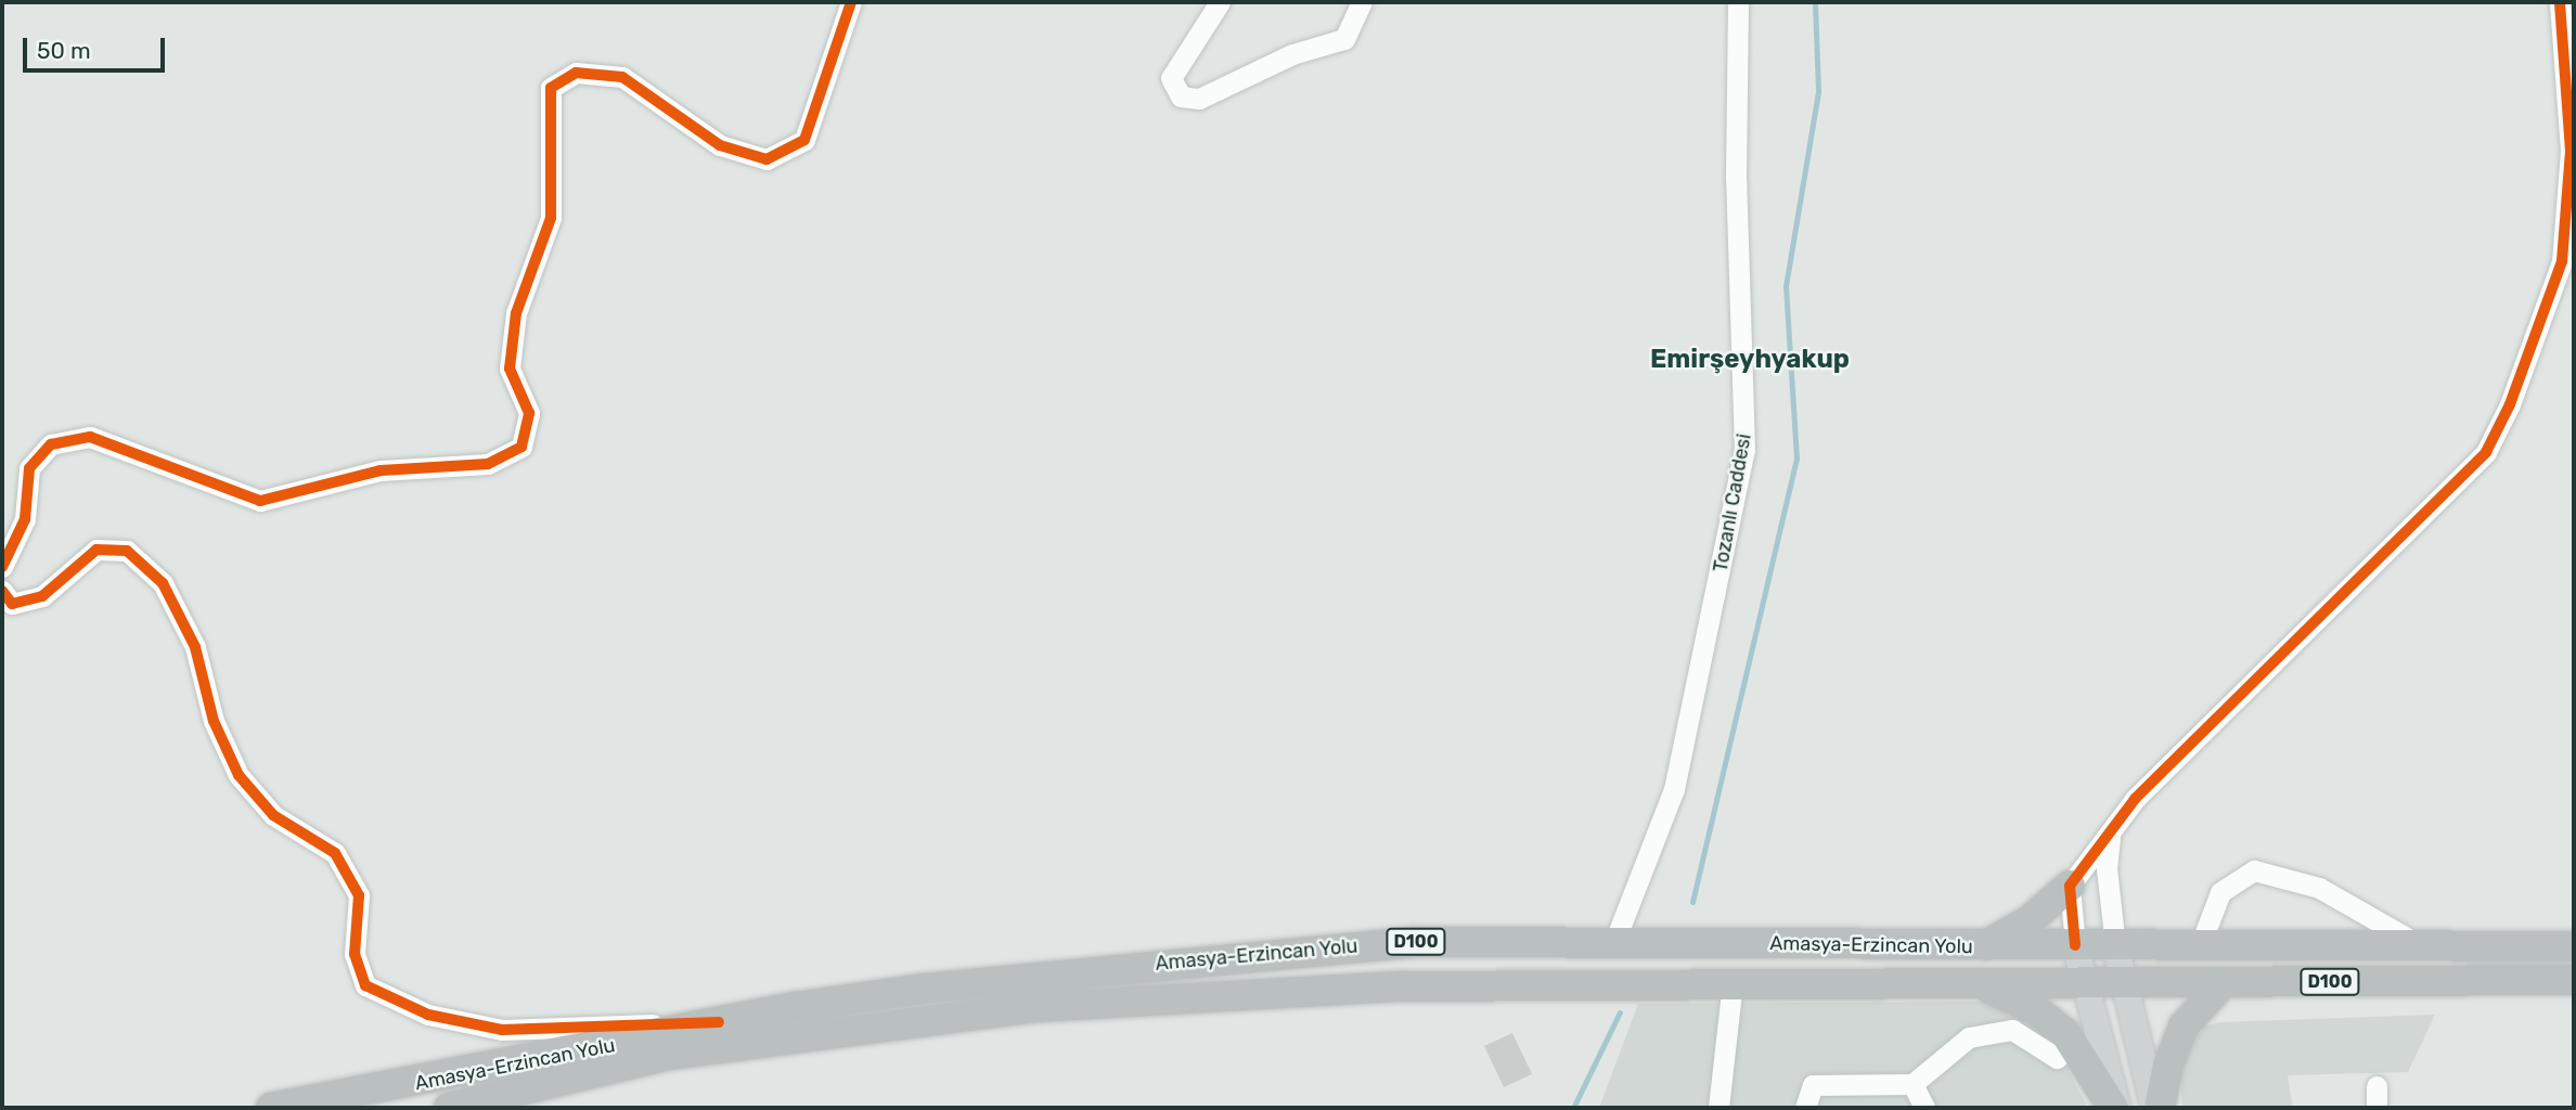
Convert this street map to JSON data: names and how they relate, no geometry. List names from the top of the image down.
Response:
{
  "streets": {
    "highway": ["D100", "Amasya-Erzincan Yolu"],
    "street": ["Tozanlı Caddesi"]
  },
  "crossings": [
    ["Tozanlı Caddesi", "Amasya-Erzincan Yolu"]
  ],
  "districts": ["Emirşeyhyakup"],
  "scale_bar": "50 m"
}
